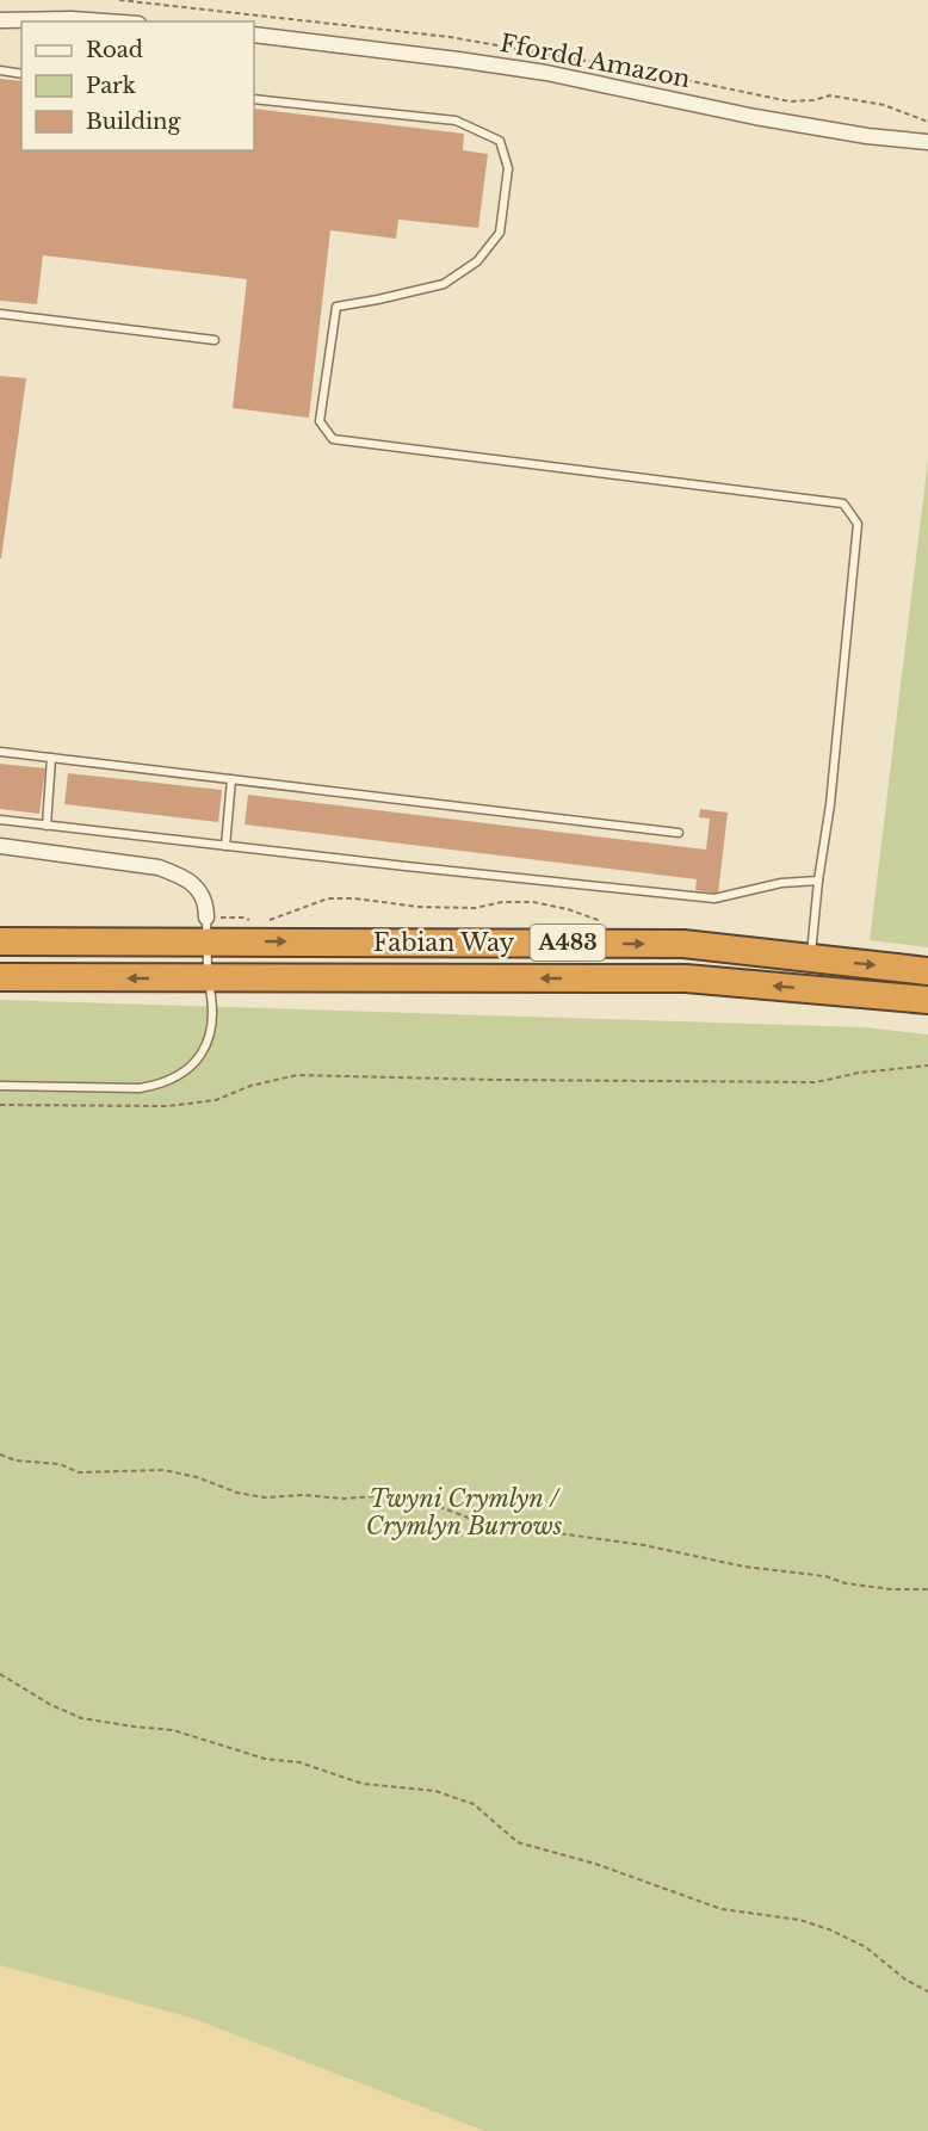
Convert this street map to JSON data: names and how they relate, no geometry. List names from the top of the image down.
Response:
{
  "streets": {
    "highway": ["Fabian Way", "A483"],
    "street": ["Ffordd Amazon"]
  },
  "parks": ["Twyni Crymlyn / Crymlyn Burrows"],
  "legend": ["Road", "Park", "Building"]
}
